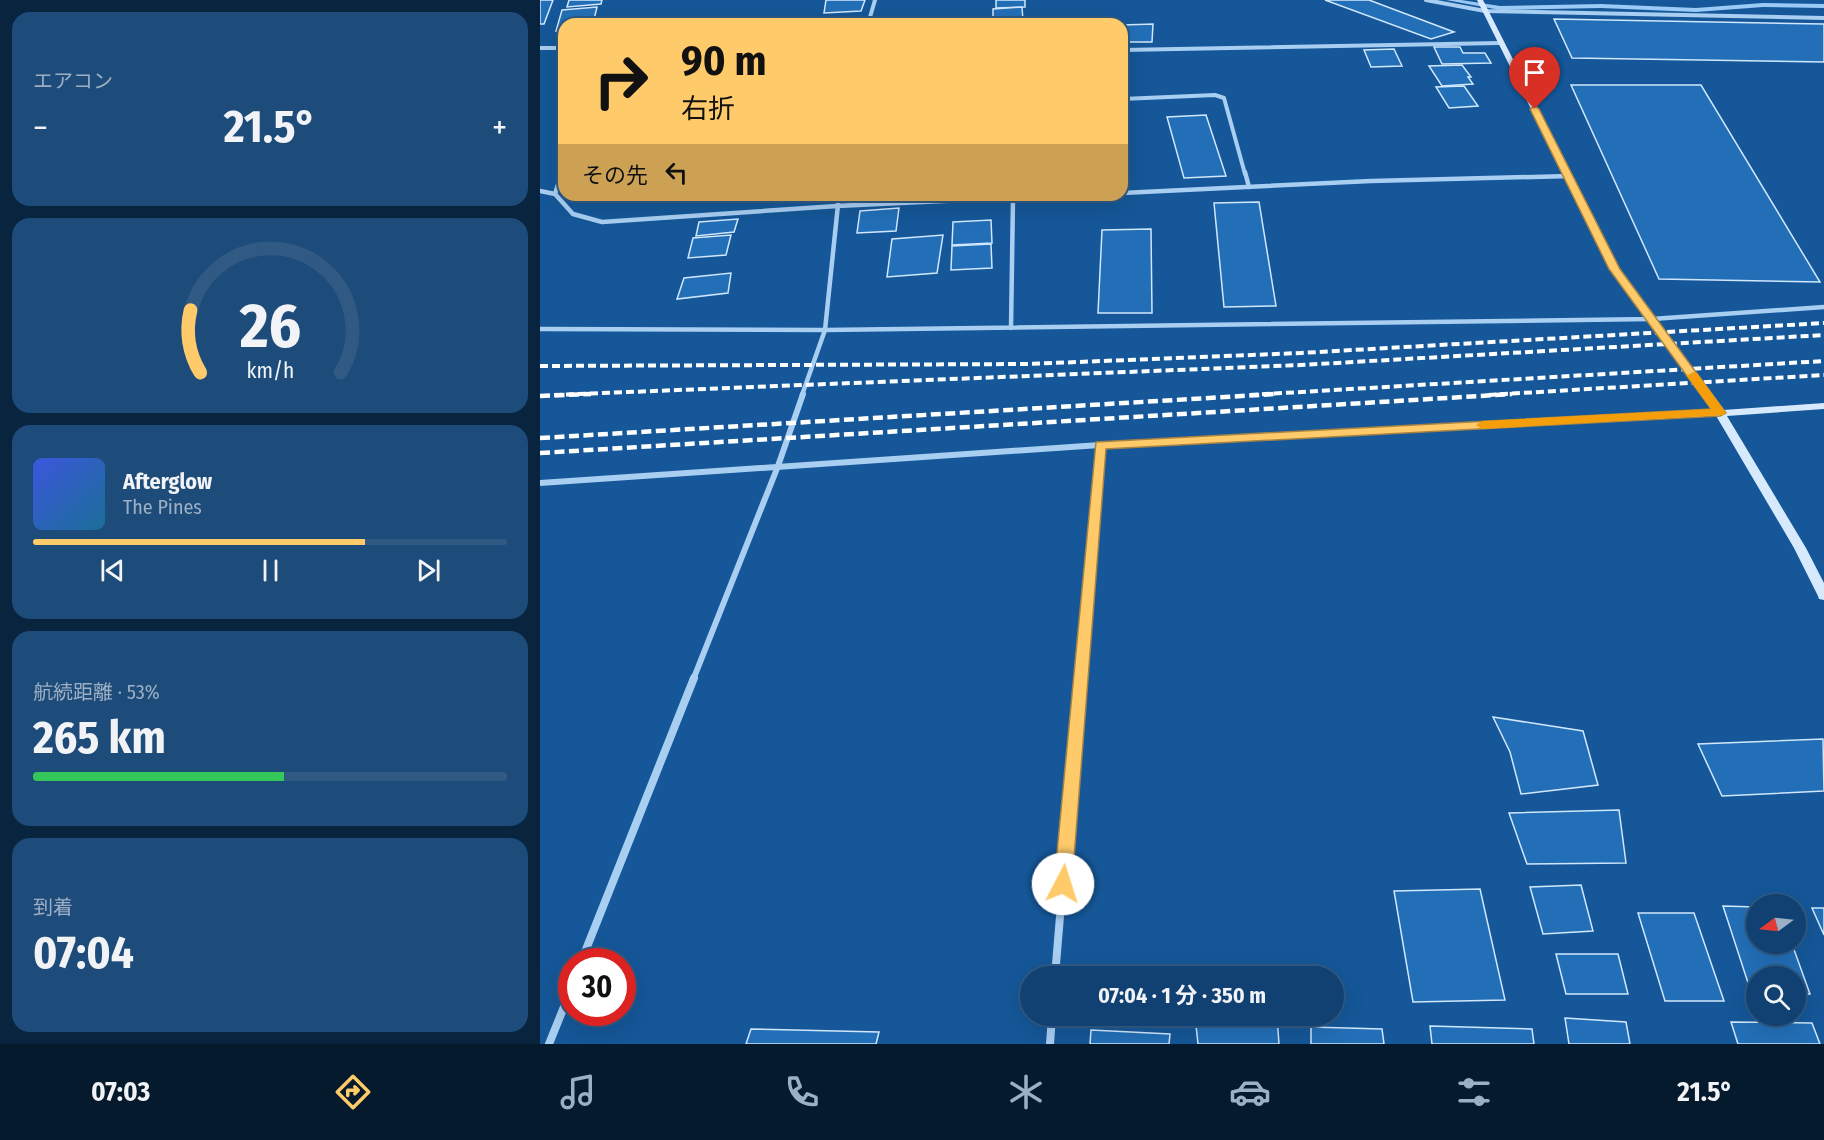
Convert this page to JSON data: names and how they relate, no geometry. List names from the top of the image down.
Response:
{
  "north": "left",
  "page": {
    "tile": [
      "エアコン",
      ["航続距離 · 53%", "265 km"],
      ["到着", "07:04"]
    ],
    "turn": ["90 m", "右折"],
    "heat": ["−", "21.5°", "+"],
    "then": "その先",
    "song": ["Afterglow", "The Pines"],
    "limit": "30",
    "trip": "07:04 · 1 分 · 350 m",
    "tabs": ["07:03", "21.5°"],
    "gauge": ["26", "km/h"]
  }
}
